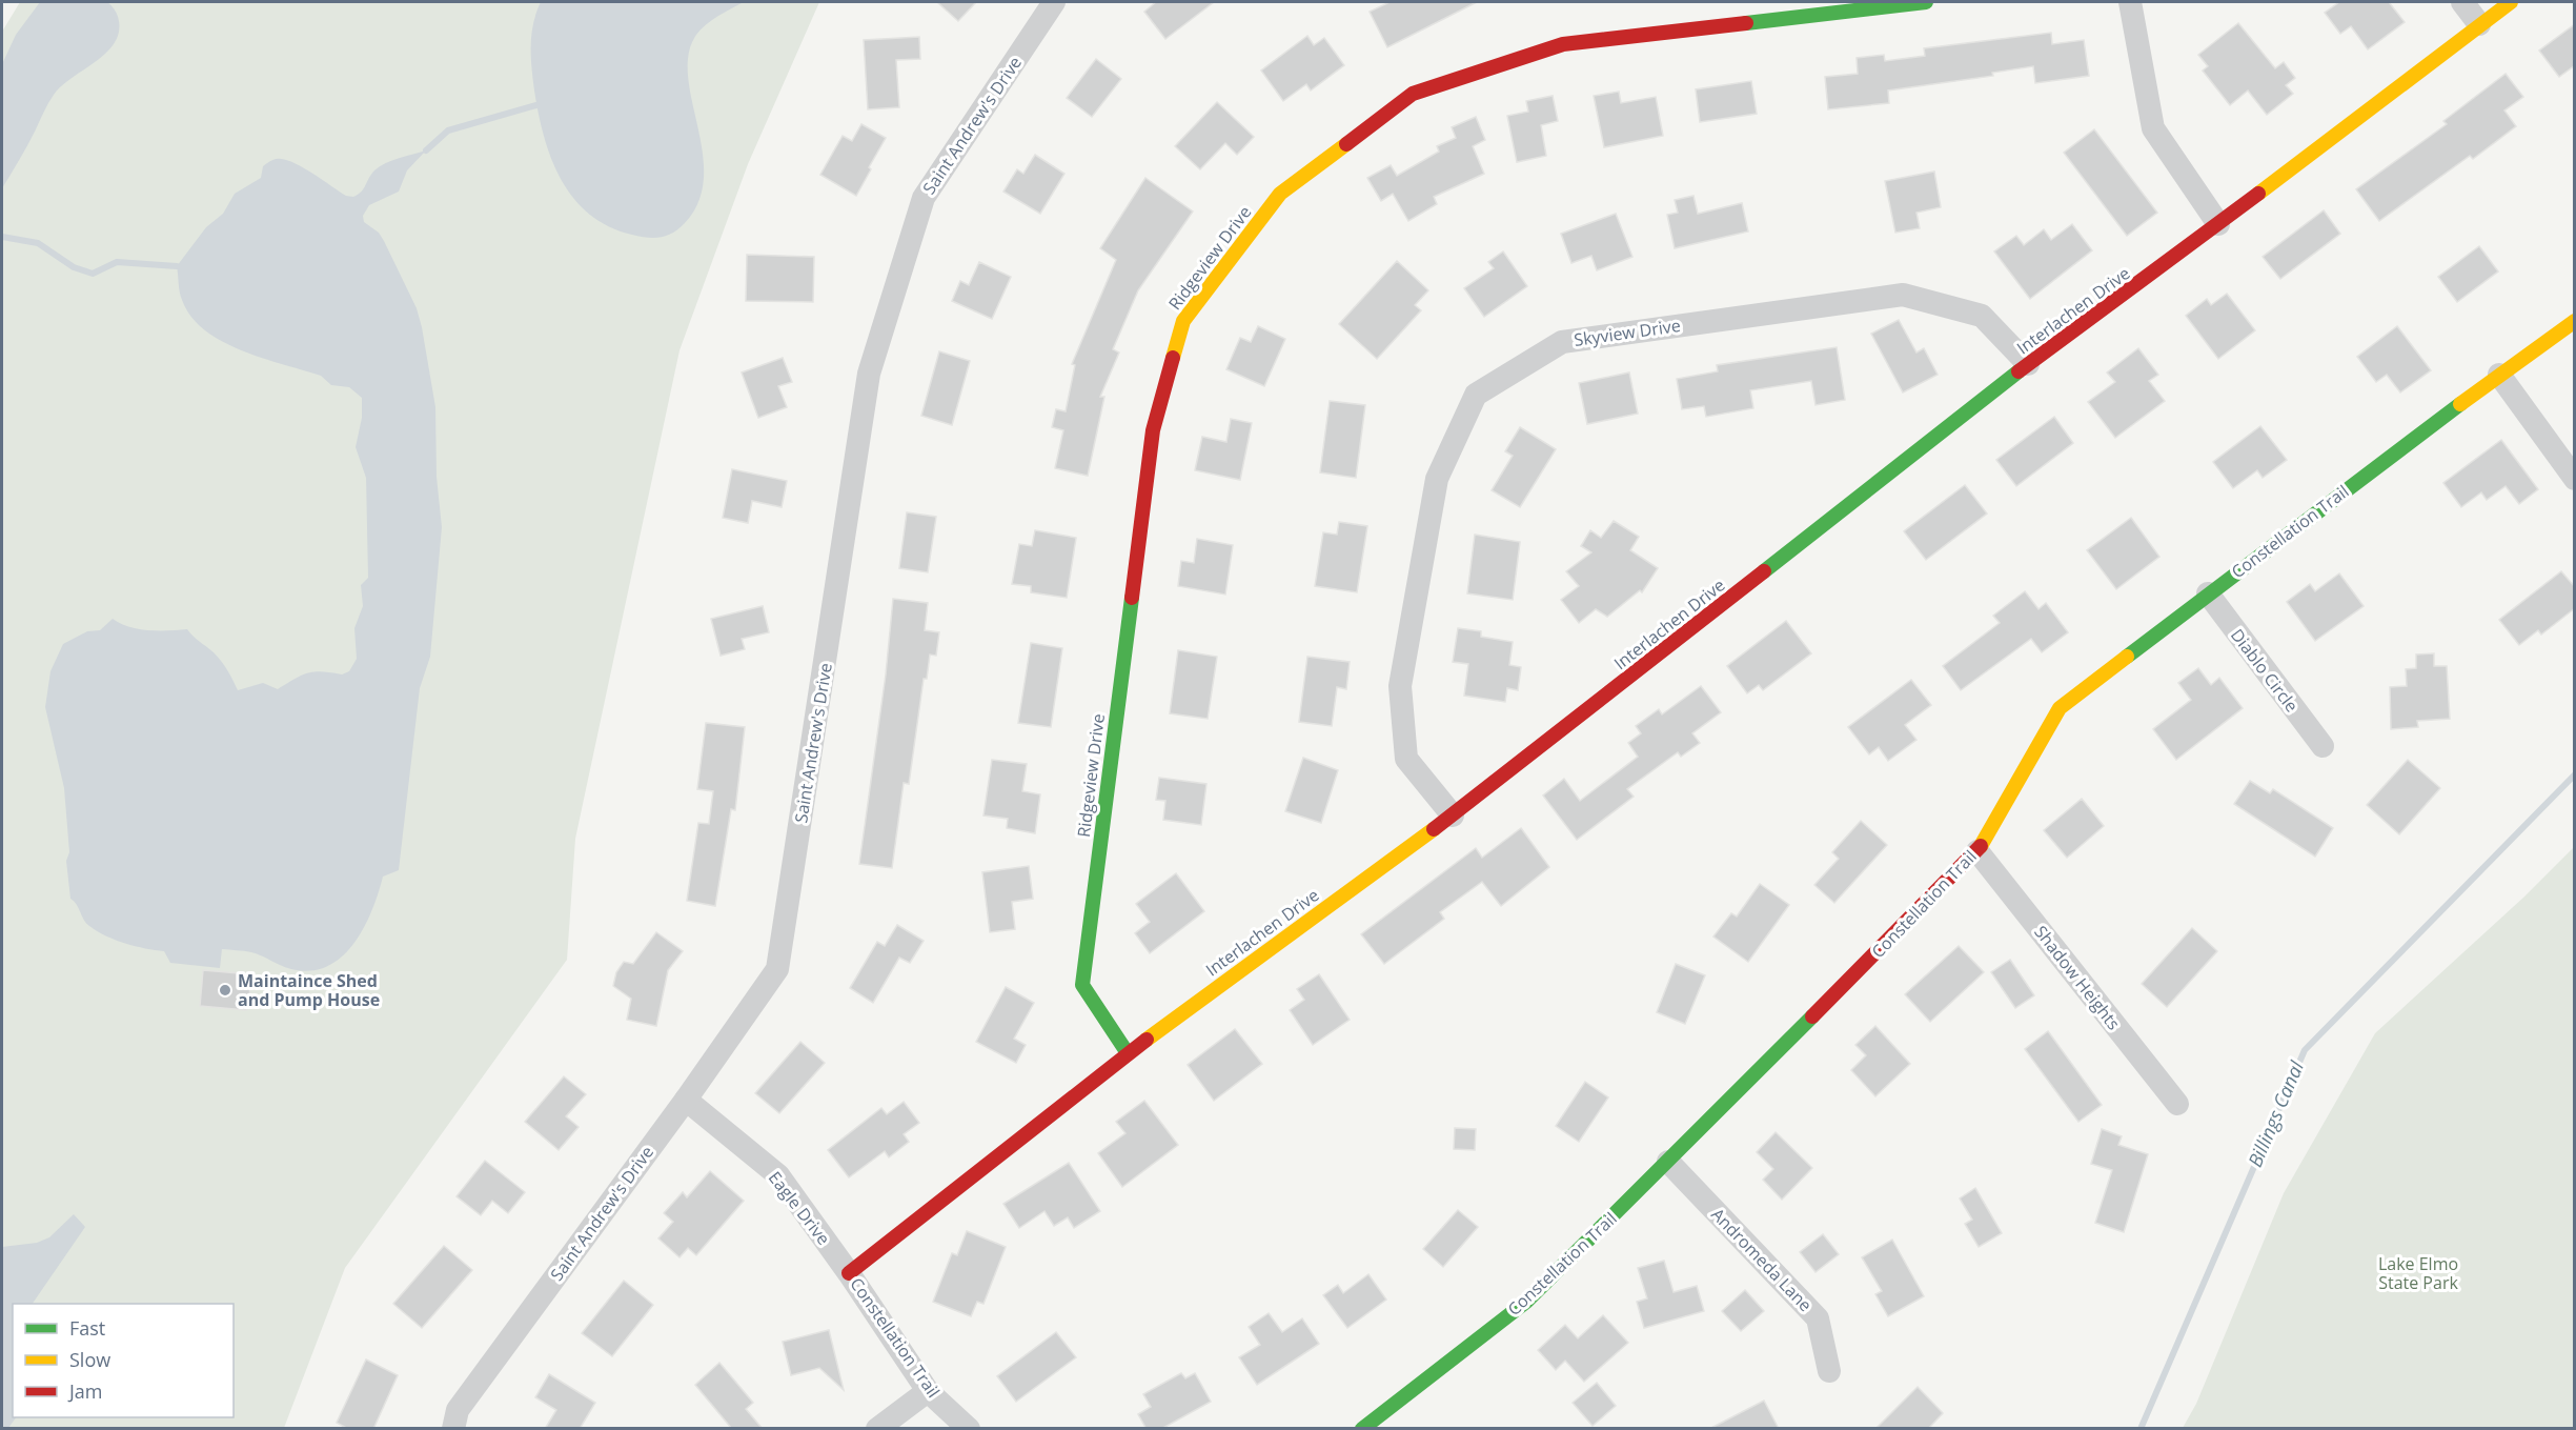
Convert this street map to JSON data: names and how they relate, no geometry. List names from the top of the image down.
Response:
{
  "streets": {
    "street": [
      "Saint Andrew's Drive",
      "Ridgeview Drive",
      "Interlachen Drive",
      "Skyview Drive",
      "Constellation Trail",
      "Diablo Circle",
      "Shadow Heights",
      "Eagle Drive",
      "Andromeda Lane"
    ]
  },
  "crossings": [
    ["Saint Andrew's Drive", "Eagle Drive"],
    ["Ridgeview Drive", "Interlachen Drive"],
    ["Interlachen Drive", "Skyview Drive"],
    ["Interlachen Drive", "Constellation Trail"],
    ["Interlachen Drive", "Eagle Drive"],
    ["Constellation Trail", "Diablo Circle"],
    ["Constellation Trail", "Shadow Heights"],
    ["Constellation Trail", "Eagle Drive"],
    ["Constellation Trail", "Andromeda Lane"]
  ],
  "water": ["Billings Canal"],
  "parks": ["Lake Elmo State Park"],
  "places": ["Maintaince Shed and Pump House"],
  "legend": ["Fast", "Slow", "Jam"]
}
